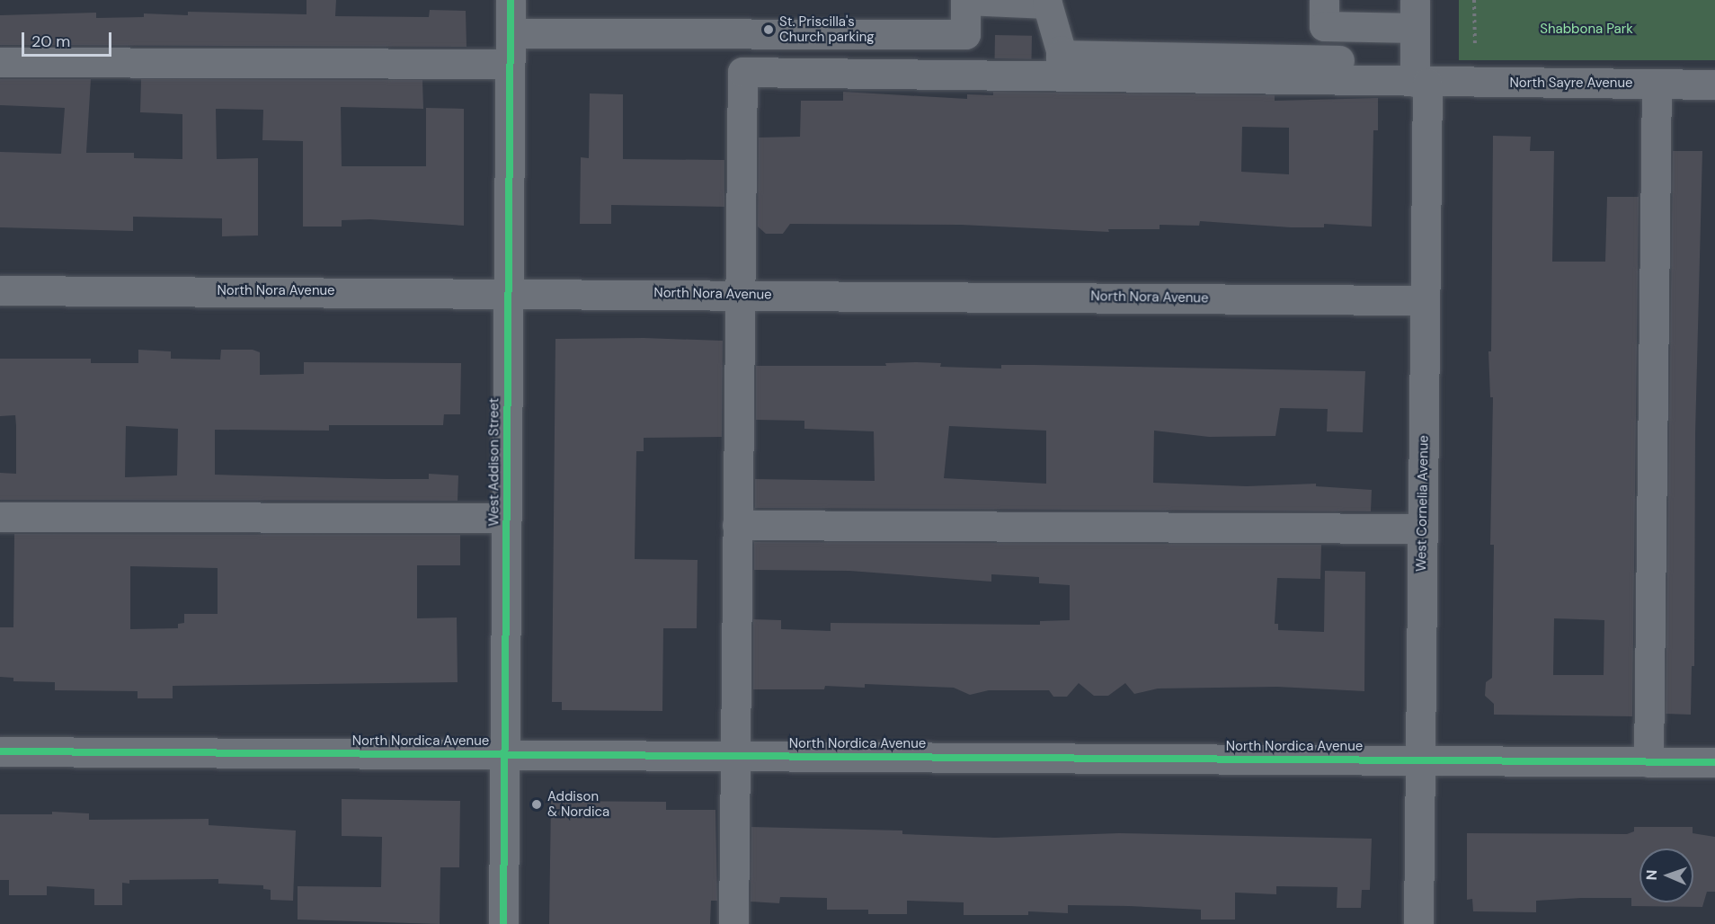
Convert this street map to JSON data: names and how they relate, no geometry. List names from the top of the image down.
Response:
{
  "streets": {
    "street": [
      "North Sayre Avenue",
      "North Nora Avenue",
      "West Addison Street",
      "West Cornelia Avenue",
      "North Nordica Avenue"
    ]
  },
  "crossings": [
    ["North Sayre Avenue", "North Nora Avenue"],
    ["North Sayre Avenue", "West Cornelia Avenue"],
    ["North Nora Avenue", "West Addison Street"],
    ["North Nora Avenue", "West Cornelia Avenue"],
    ["West Addison Street", "North Nordica Avenue"],
    ["West Cornelia Avenue", "North Nordica Avenue"]
  ],
  "parks": ["Shabbona Park"],
  "places": ["St. Priscilla's Church parking", "Addison & Nordica"],
  "scale_bar": "20 m",
  "north": "left"
}
